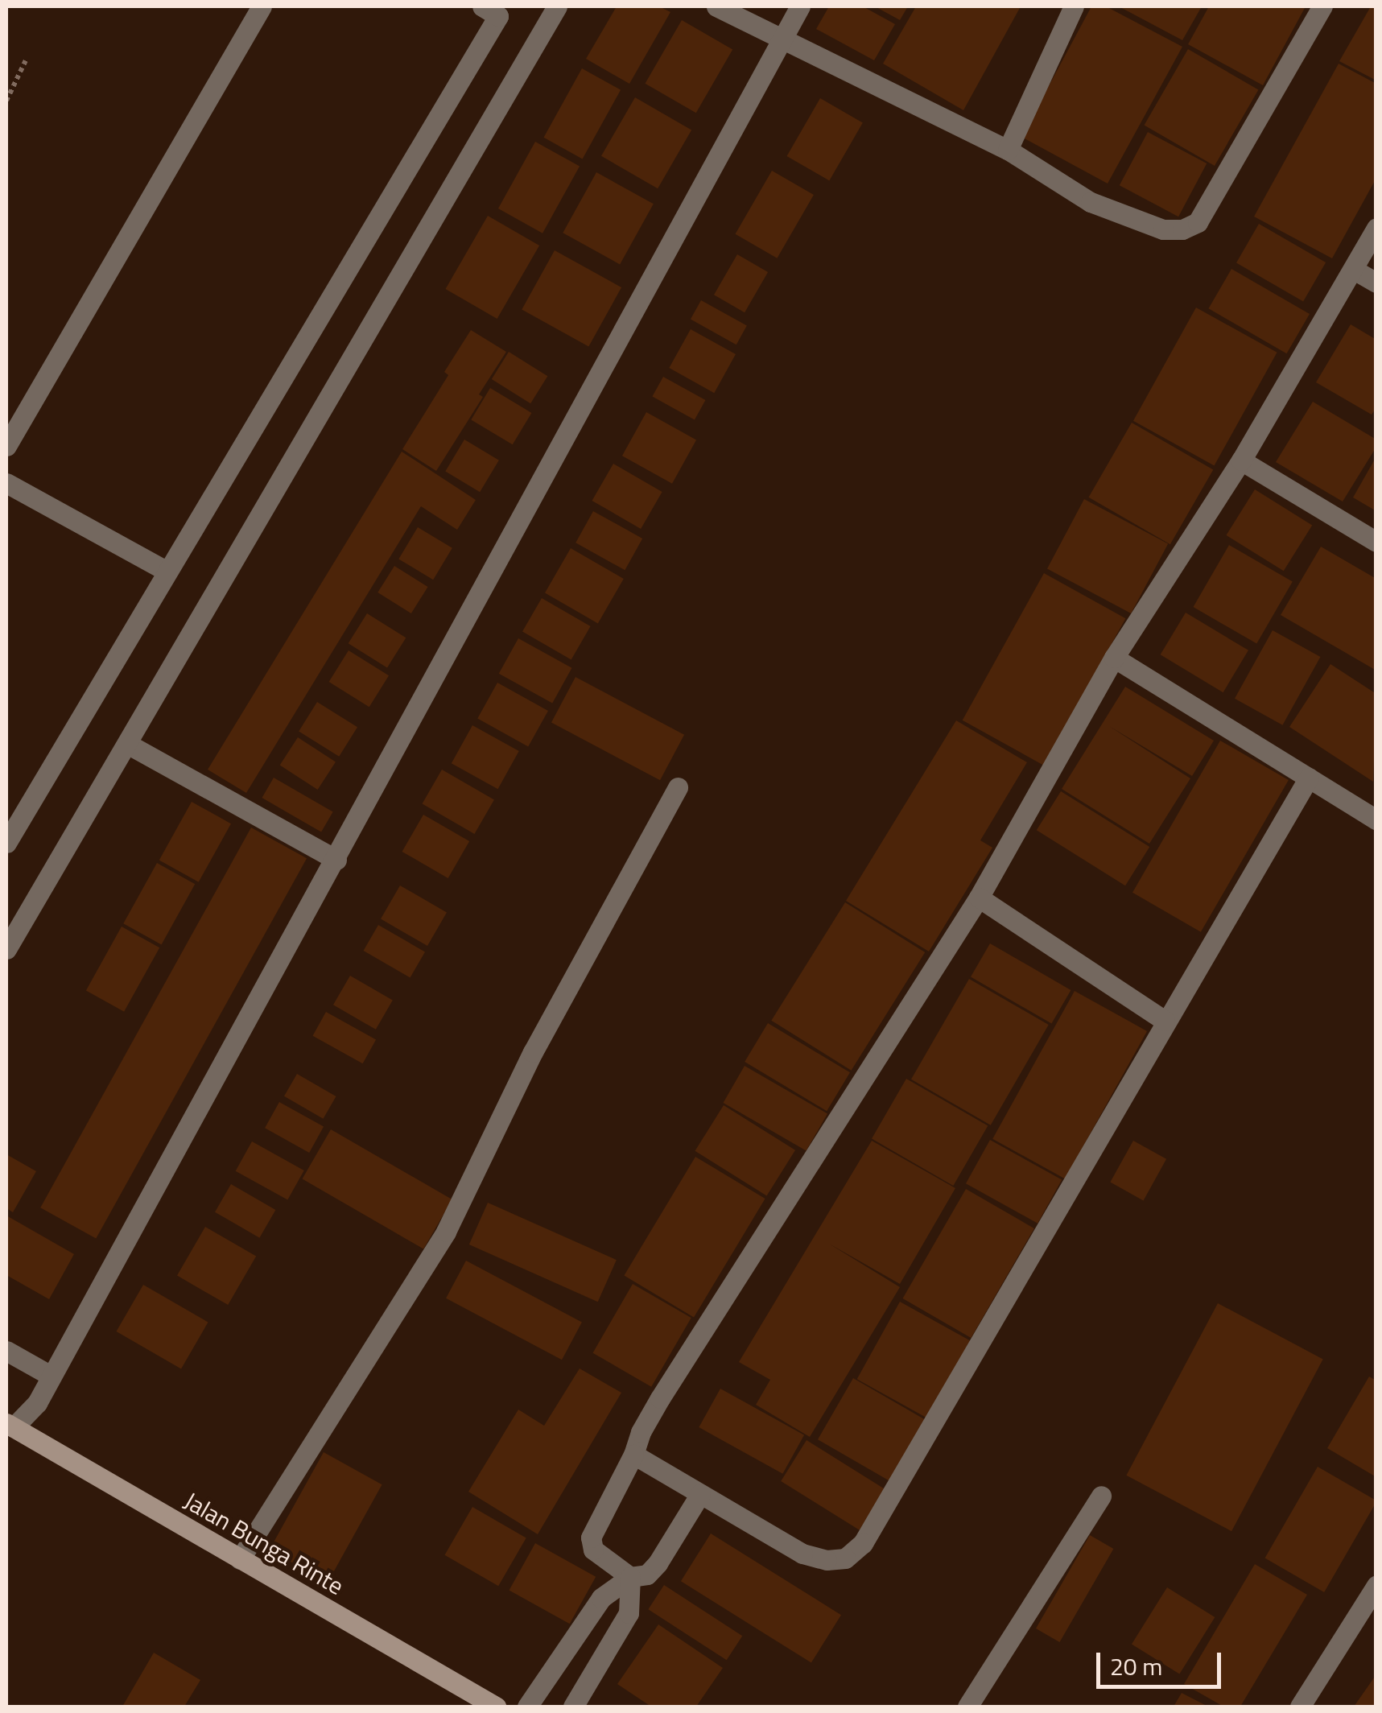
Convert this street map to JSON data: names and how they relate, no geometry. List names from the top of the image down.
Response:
{
  "streets": {
    "street": ["Jalan Bunga Rinte"]
  },
  "scale_bar": "20 m"
}
